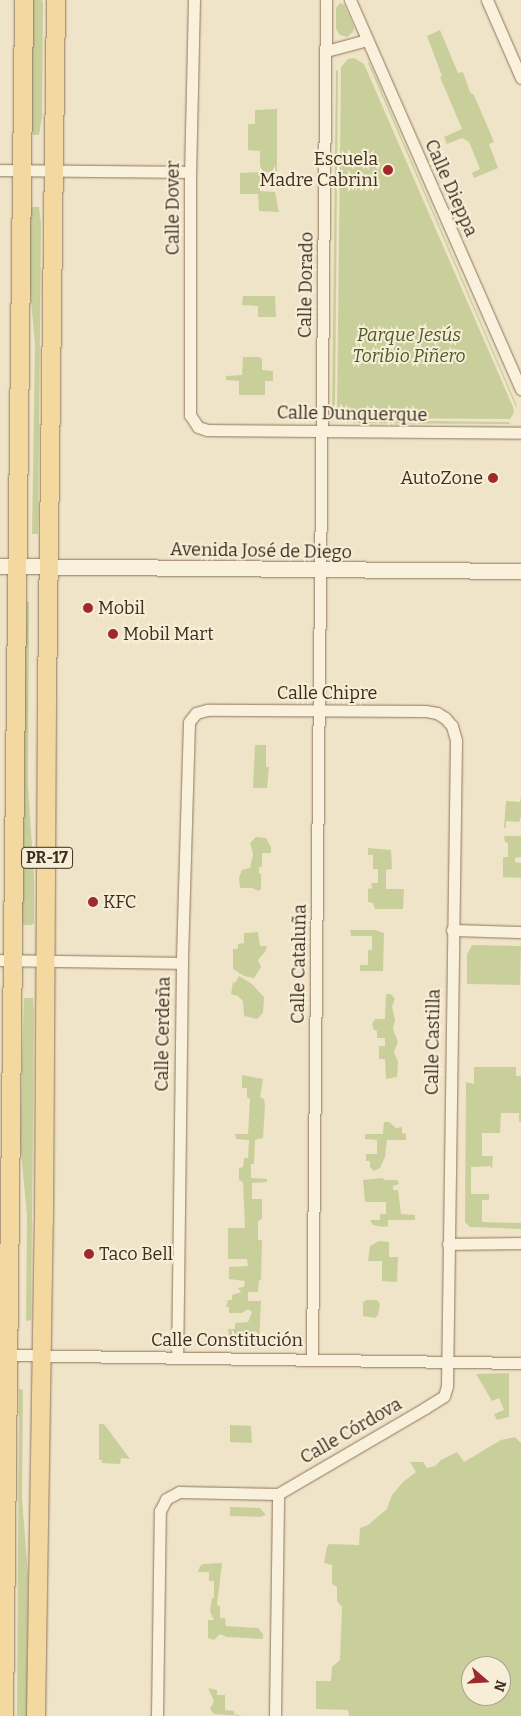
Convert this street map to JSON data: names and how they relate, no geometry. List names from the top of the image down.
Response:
{
  "streets": {
    "main road": ["Avenida José de Diego", "PR-17"],
    "street": [
      "Calle Dieppa",
      "Calle Dover",
      "Calle Dorado",
      "Calle Dunquerque",
      "Calle Chipre",
      "Calle Cataluña",
      "Calle Cerdeña",
      "Calle Castilla",
      "Calle Constitución",
      "Calle Córdova"
    ]
  },
  "crossings": [
    ["Calle Dover", "Calle Dunquerque"],
    ["Calle Dorado", "Calle Dunquerque"],
    ["Calle Dorado", "Avenida José de Diego"],
    ["Calle Dorado", "Calle Cataluña"],
    ["Avenida José de Diego", "PR-17"],
    ["Avenida José de Diego", "Calle Cataluña"],
    ["Calle Chipre", "Calle Cataluña"],
    ["Calle Chipre", "Calle Cerdeña"],
    ["Calle Chipre", "Calle Castilla"],
    ["PR-17", "Calle Constitución"],
    ["Calle Cataluña", "Calle Constitución"],
    ["Calle Cerdeña", "Calle Constitución"],
    ["Calle Castilla", "Calle Constitución"],
    ["Calle Castilla", "Calle Córdova"],
    ["Calle Constitución", "Calle Córdova"]
  ],
  "parks": ["Parque Jesús Toribio Piñero"],
  "places": [
    "Escuela Madre Cabrini",
    "AutoZone",
    "Mobil",
    "Mobil Mart",
    "KFC",
    "Taco Bell"
  ],
  "north": "right"
}
